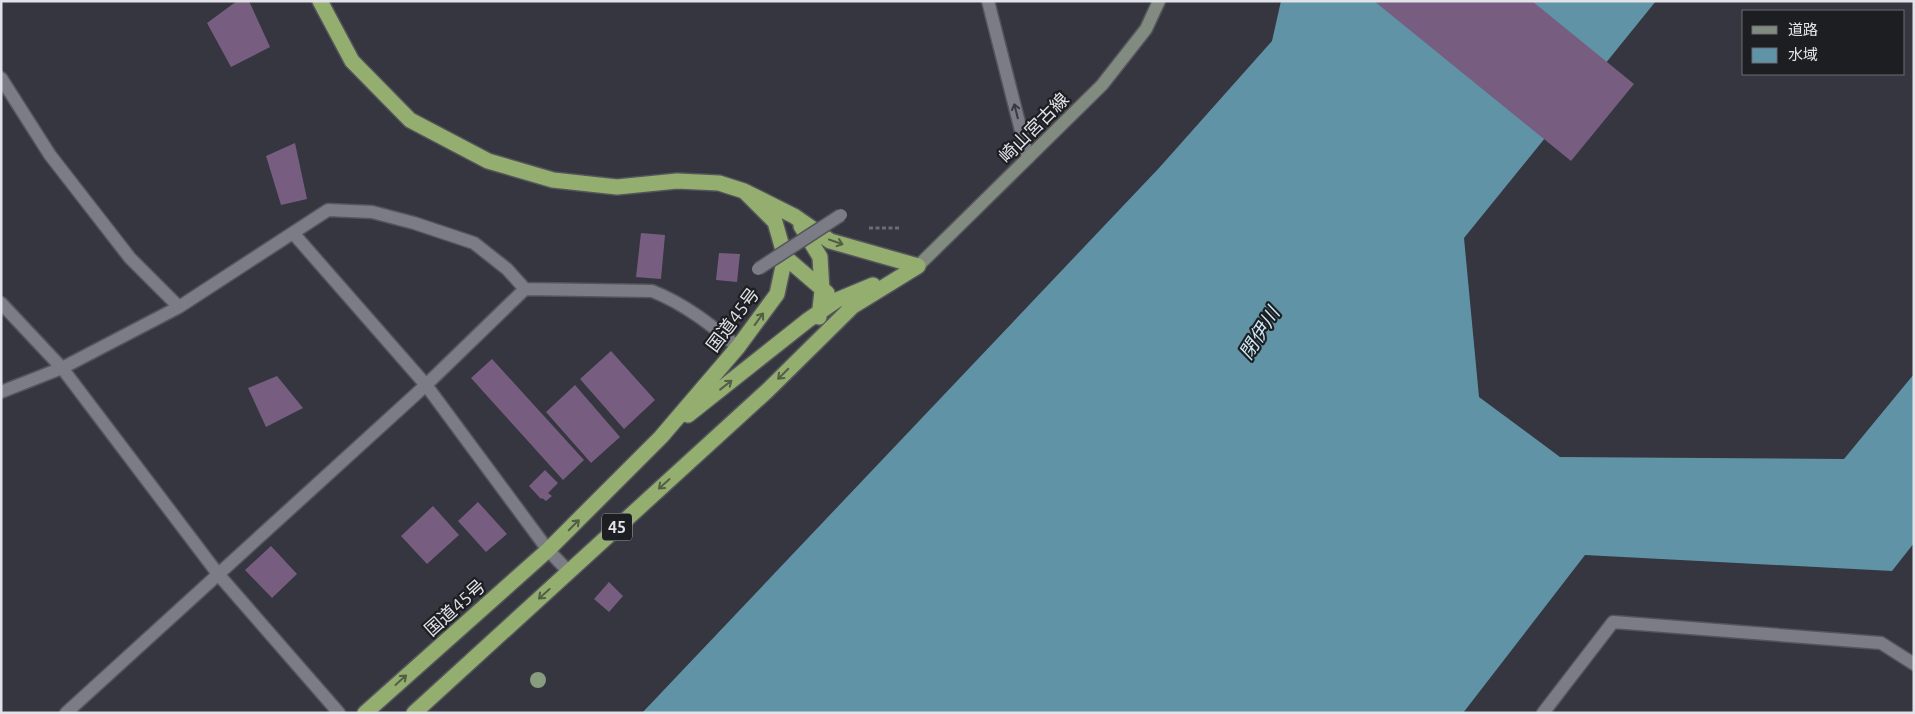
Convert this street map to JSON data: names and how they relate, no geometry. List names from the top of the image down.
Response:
{
  "streets": {
    "highway": ["国道45号", "45"],
    "main road": ["崎山宮古線"]
  },
  "crossings": [
    ["崎山宮古線", "45"],
    ["国道45号", "45"]
  ],
  "water": ["閉伊川"],
  "legend": ["道路", "水域"]
}
